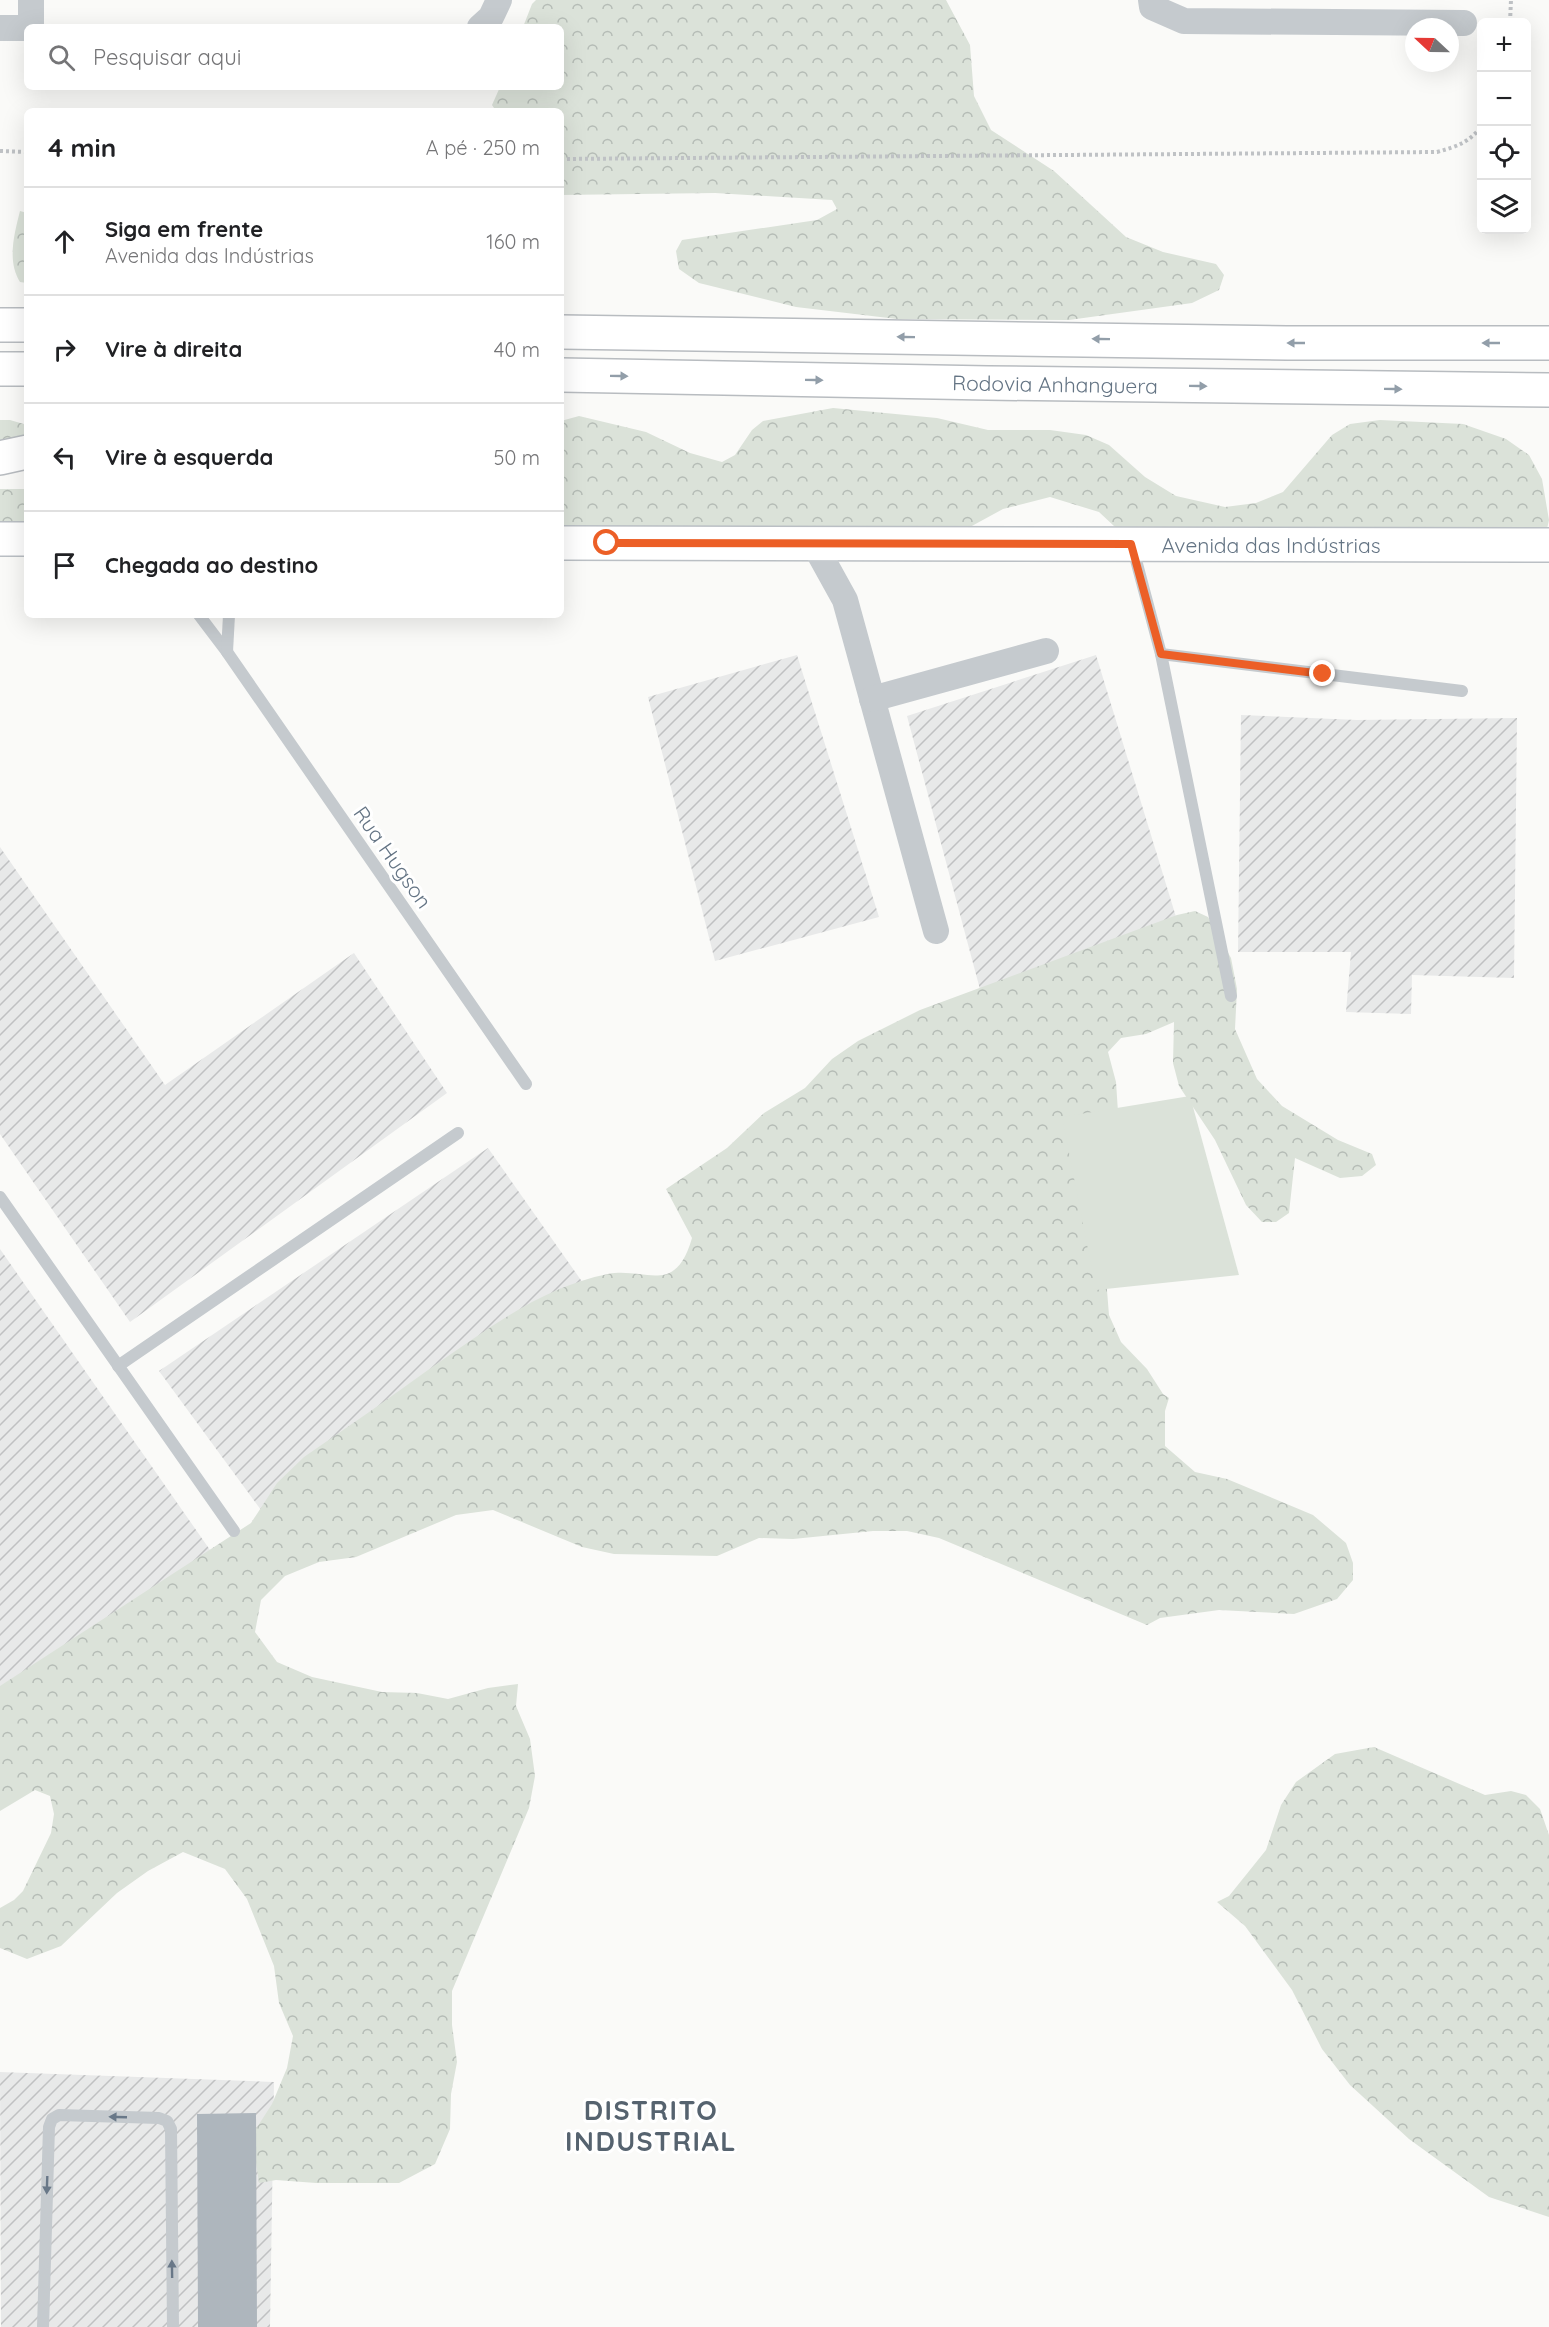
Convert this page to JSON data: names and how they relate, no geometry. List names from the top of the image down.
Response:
{
  "streets": {
    "main road": ["Rodovia Anhanguera", "Avenida das Indústrias"],
    "lane": ["Rua Hugson"]
  },
  "districts": ["DISTRITO INDUSTRIAL"],
  "north": "left",
  "page": {
    "map_buttons": ["+", "−"],
    "search": "Pesquisar aqui",
    "heading": ["4 min", "A pé · 250 m"],
    "list": [
      ["Siga em frente", "Avenida das Indústrias", "160 m"],
      ["Vire à direita", "40 m"],
      ["Vire à esquerda", "50 m"],
      "Chegada ao destino"
    ]
  }
}
